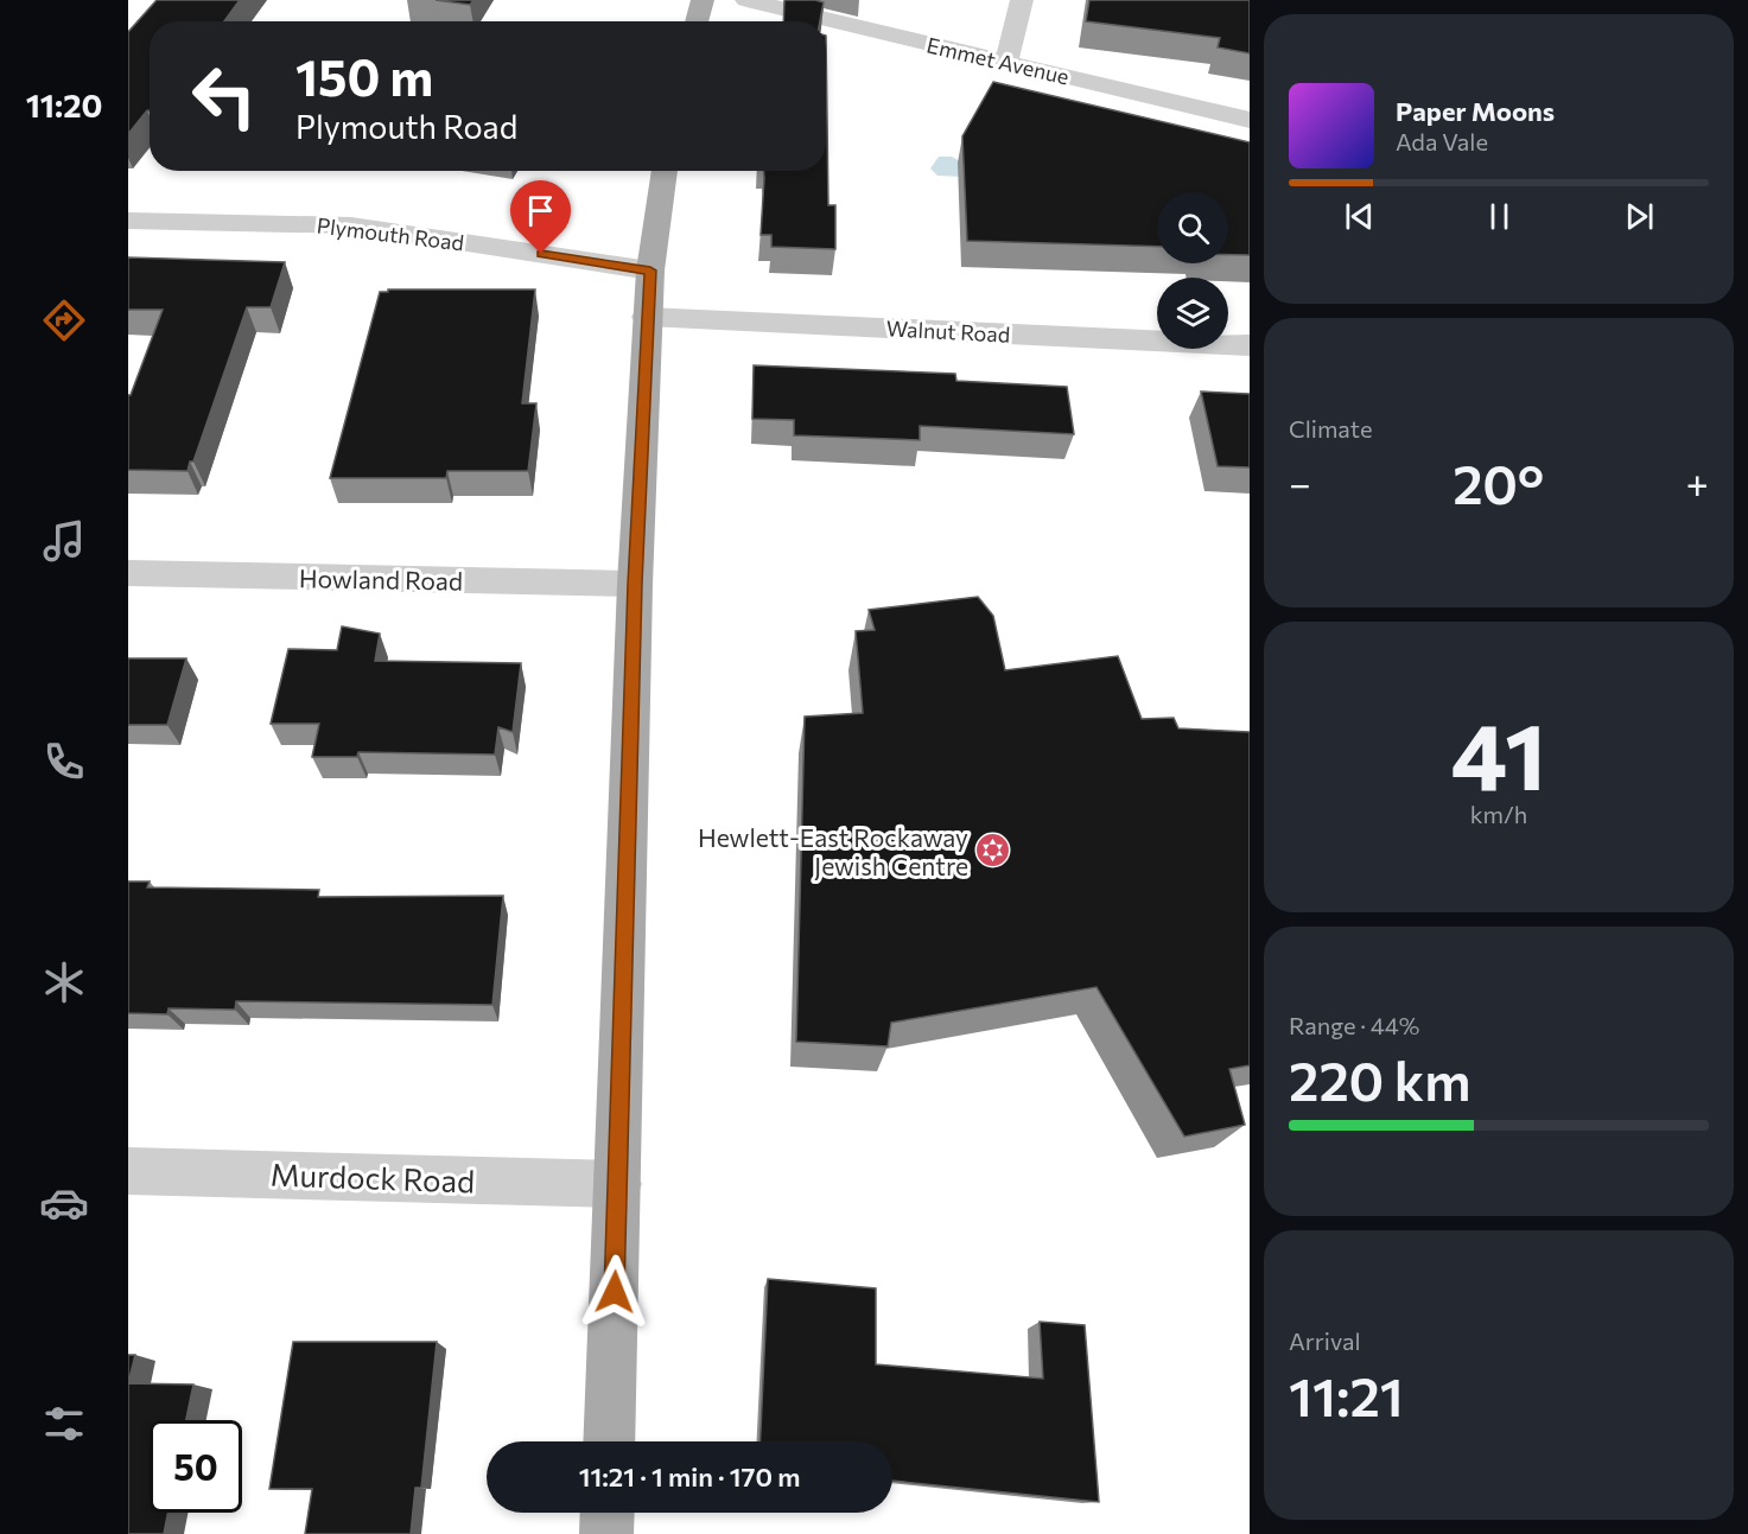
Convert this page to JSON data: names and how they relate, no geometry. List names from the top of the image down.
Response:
{
  "streets": {
    "street": [
      "Emmet Avenue",
      "Plymouth Road",
      "Walnut Road",
      "Howland Road",
      "Murdock Road"
    ]
  },
  "places": {
    "synagogue": ["Hewlett-East Rockaway Jewish Centre"]
  },
  "page": {
    "tabs": "11:20",
    "turn": ["150 m", "Plymouth Road"],
    "song": ["Paper Moons", "Ada Vale"],
    "tile": [
      "Climate",
      ["41", "km/h"],
      ["Range · 44%", "220 km"],
      ["Arrival", "11:21"]
    ],
    "heat": ["−", "20°", "+"],
    "limit": "50",
    "trip": "11:21 · 1 min · 170 m"
  }
}
